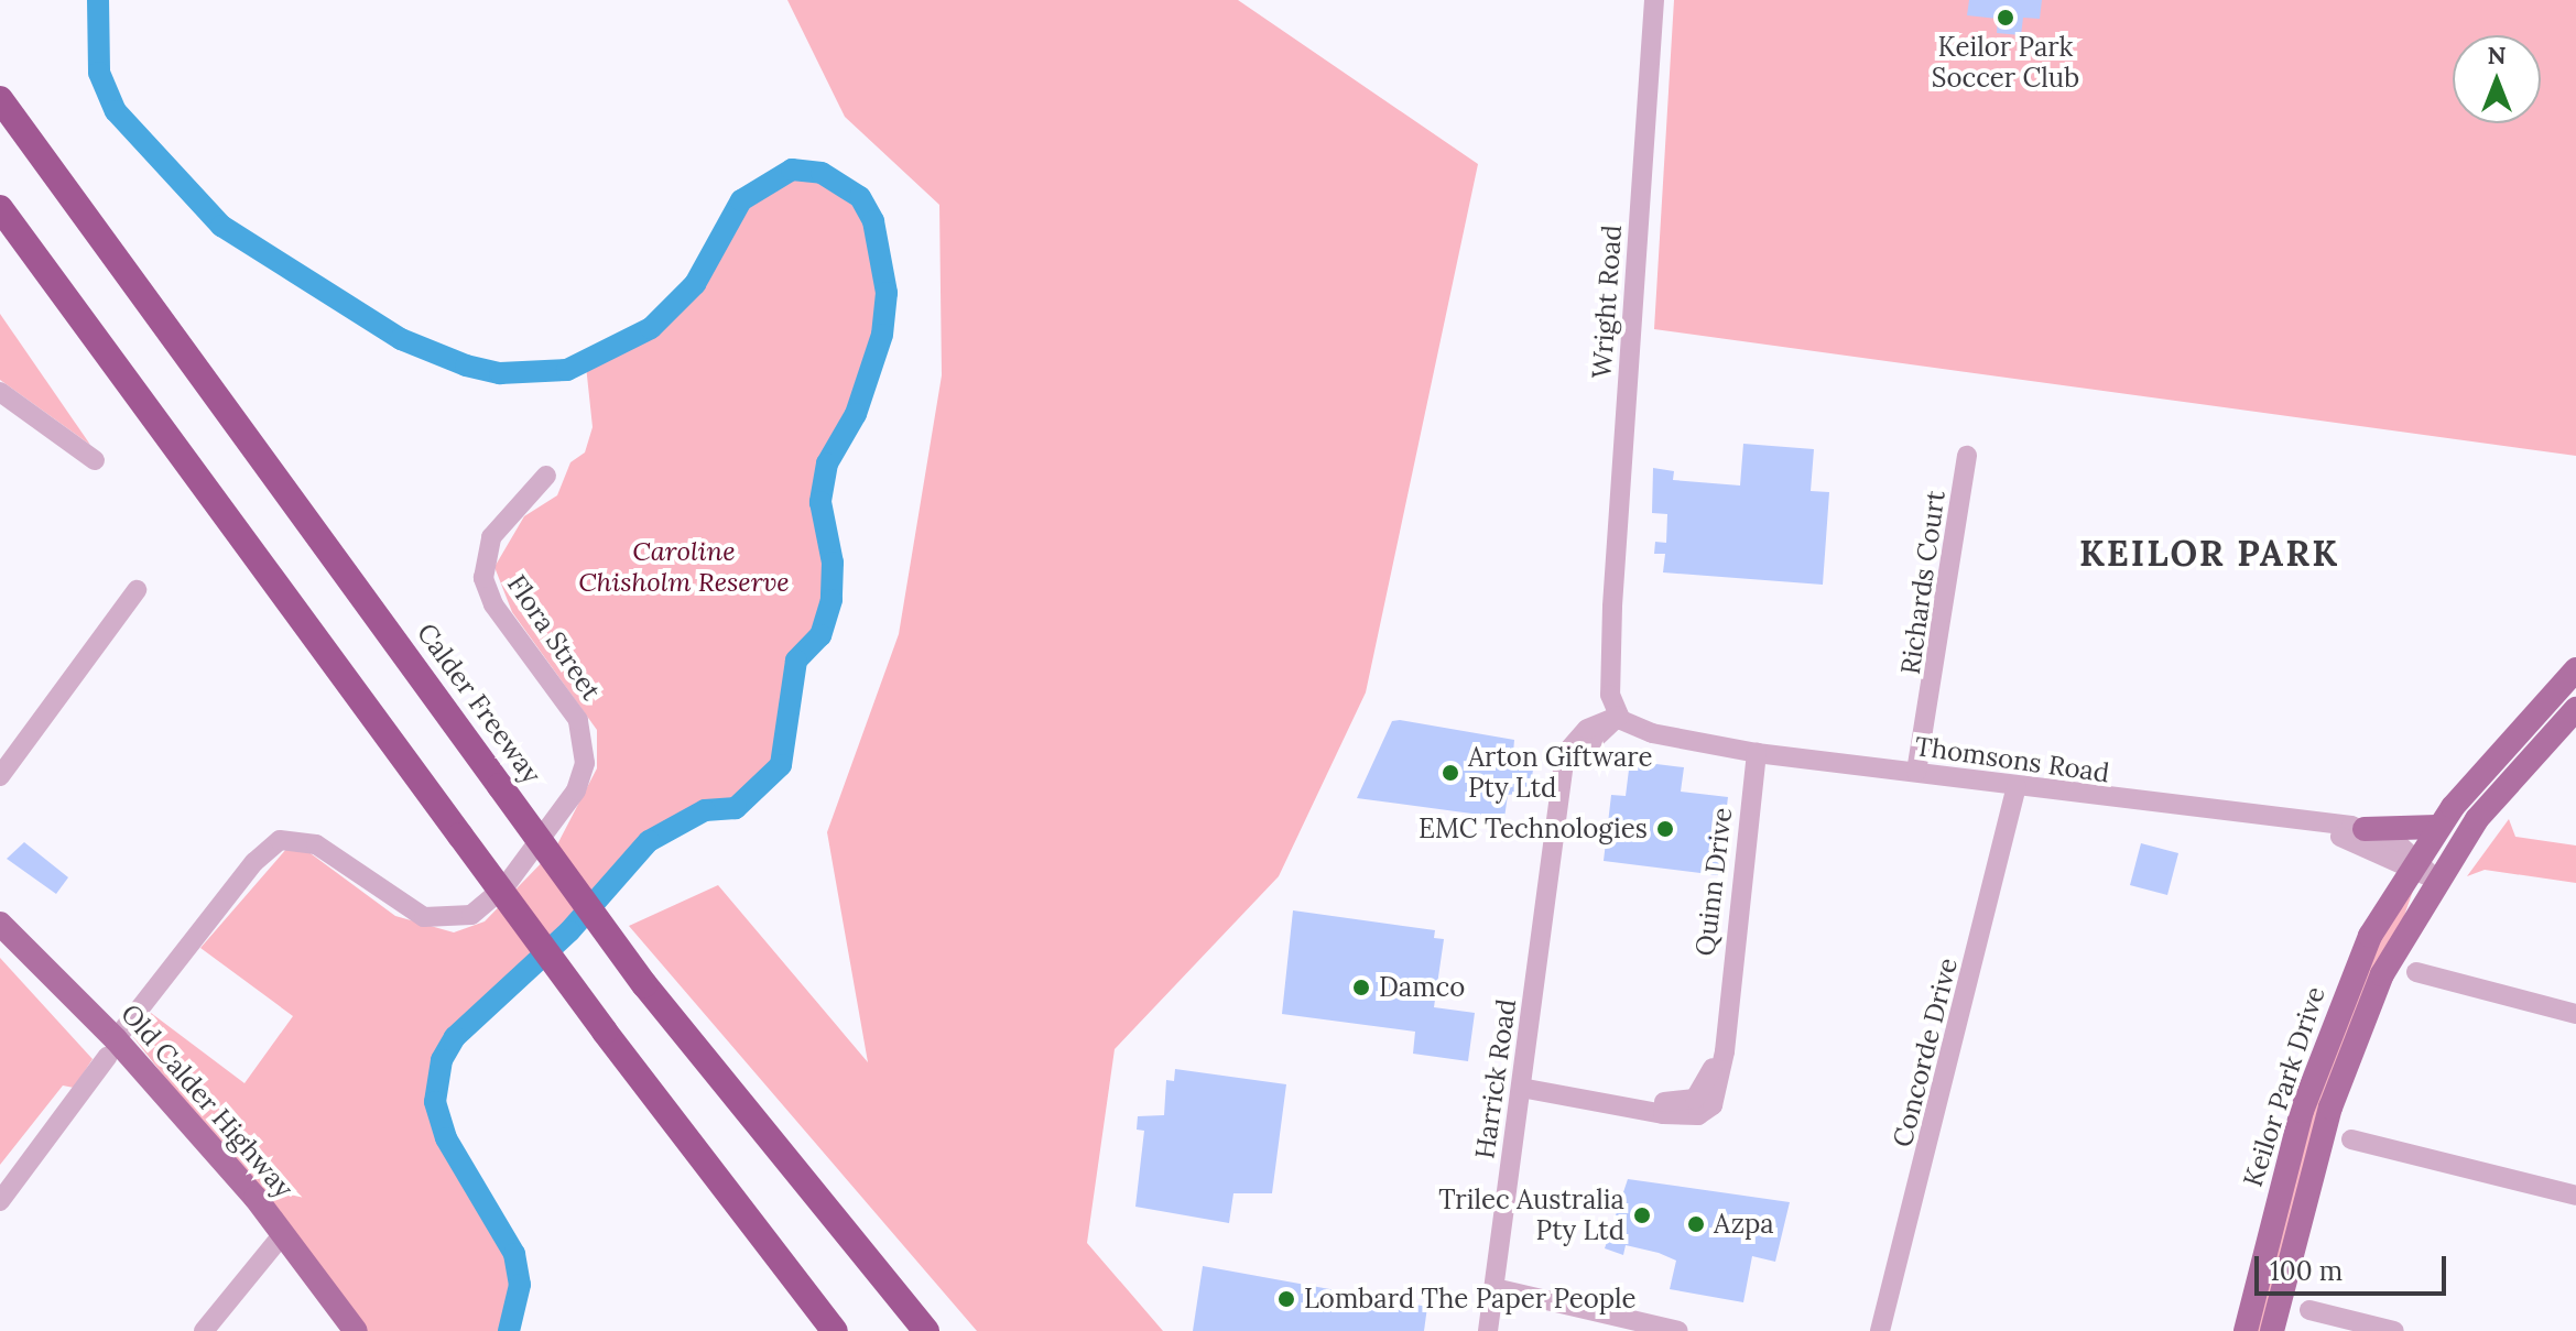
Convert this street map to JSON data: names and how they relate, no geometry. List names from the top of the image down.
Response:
{
  "streets": {
    "highway": ["Calder Freeway"],
    "main road": ["Keilor Park Drive", "Old Calder Highway"],
    "street": [
      "Wright Road",
      "Richards Court",
      "Flora Street",
      "Thomsons Road",
      "Quinn Drive",
      "Concorde Drive",
      "Harrick Road"
    ]
  },
  "crossings": [
    ["Wright Road", "Thomsons Road"],
    ["Wright Road", "Harrick Road"],
    ["Richards Court", "Thomsons Road"],
    ["Flora Street", "Old Calder Highway"],
    ["Thomsons Road", "Quinn Drive"],
    ["Thomsons Road", "Concorde Drive"],
    ["Thomsons Road", "Harrick Road"],
    ["Thomsons Road", "Keilor Park Drive"],
    ["Quinn Drive", "Harrick Road"]
  ],
  "districts": ["KEILOR PARK"],
  "parks": ["Caroline Chisholm Reserve"],
  "places": [
    "Keilor Park Soccer Club",
    "Arton Giftware Pty Ltd",
    "EMC Technologies",
    "Damco",
    "Trilec Australia Pty Ltd",
    "Azpa",
    "Lombard The Paper People"
  ],
  "scale_bar": "100 m",
  "north": "top"
}
